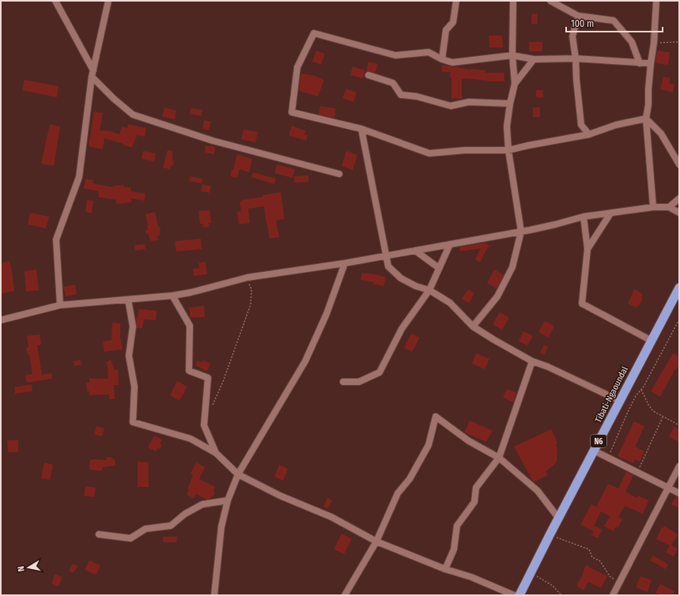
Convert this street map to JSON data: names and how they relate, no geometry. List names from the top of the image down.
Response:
{
  "streets": {
    "highway": ["Tibati-Ngaoundal", "N6"]
  },
  "scale_bar": "100 m",
  "north": "left"
}
